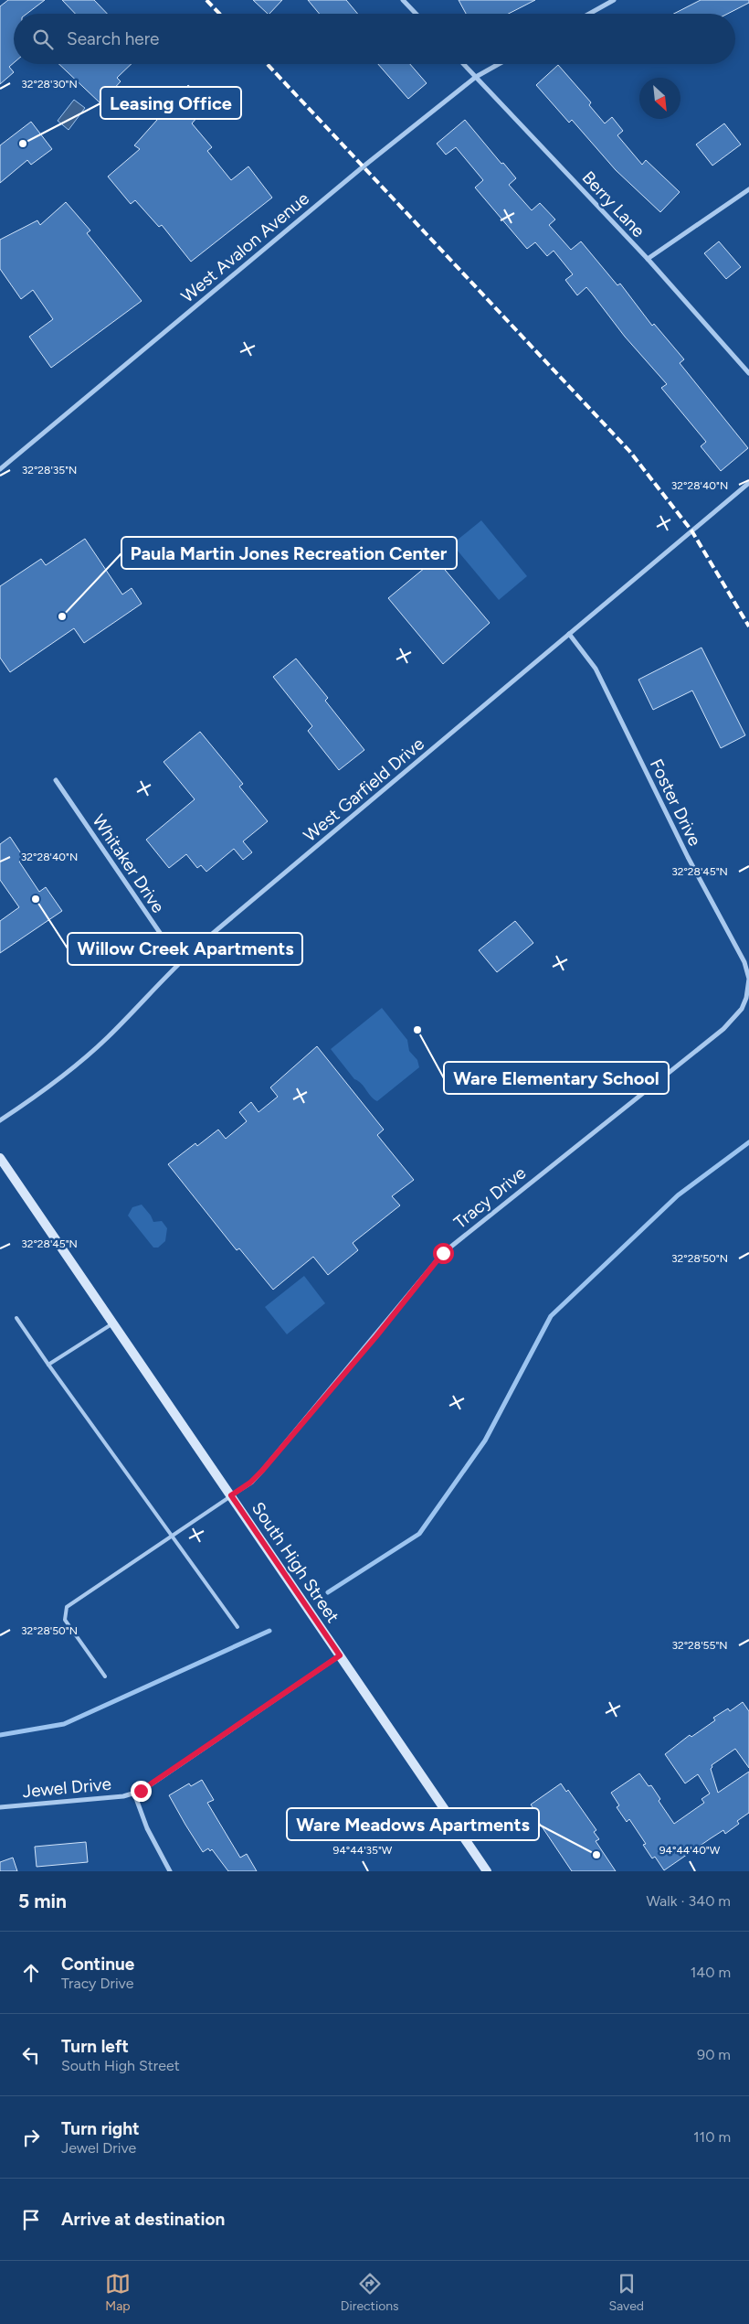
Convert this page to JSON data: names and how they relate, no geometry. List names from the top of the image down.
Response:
{
  "streets": {
    "main road": ["South High Street"],
    "street": [
      "Berry Lane",
      "West Avalon Avenue",
      "West Garfield Drive",
      "Foster Drive",
      "Whitaker Drive",
      "Tracy Drive",
      "Jewel Drive"
    ]
  },
  "crossings": [
    ["Berry Lane", "West Avalon Avenue"],
    ["West Garfield Drive", "Foster Drive"],
    ["West Garfield Drive", "Whitaker Drive"],
    ["Foster Drive", "Tracy Drive"],
    ["Tracy Drive", "South High Street"],
    ["South High Street", "Jewel Drive"]
  ],
  "places": [
    "Leasing Office",
    "Paula Martin Jones Recreation Center",
    "Willow Creek Apartments",
    "Ware Elementary School",
    "Ware Meadows Apartments"
  ],
  "north": "bottom right",
  "page": {
    "search": "Search here",
    "heading": ["5 min", "Walk · 340 m"],
    "list": [
      ["Continue", "Tracy Drive", "140 m"],
      ["Turn left", "South High Street", "90 m"],
      ["Turn right", "Jewel Drive", "110 m"],
      "Arrive at destination"
    ],
    "nav": ["Map", "Directions", "Saved"]
  },
  "coordinates": [
    "32°28'30\"N",
    "32°28'35\"N",
    "32°28'40\"N",
    "32°28'45\"N",
    "32°28'50\"N",
    "32°28'55\"N",
    "94°44'35\"W",
    "94°44'40\"W"
  ]
}
